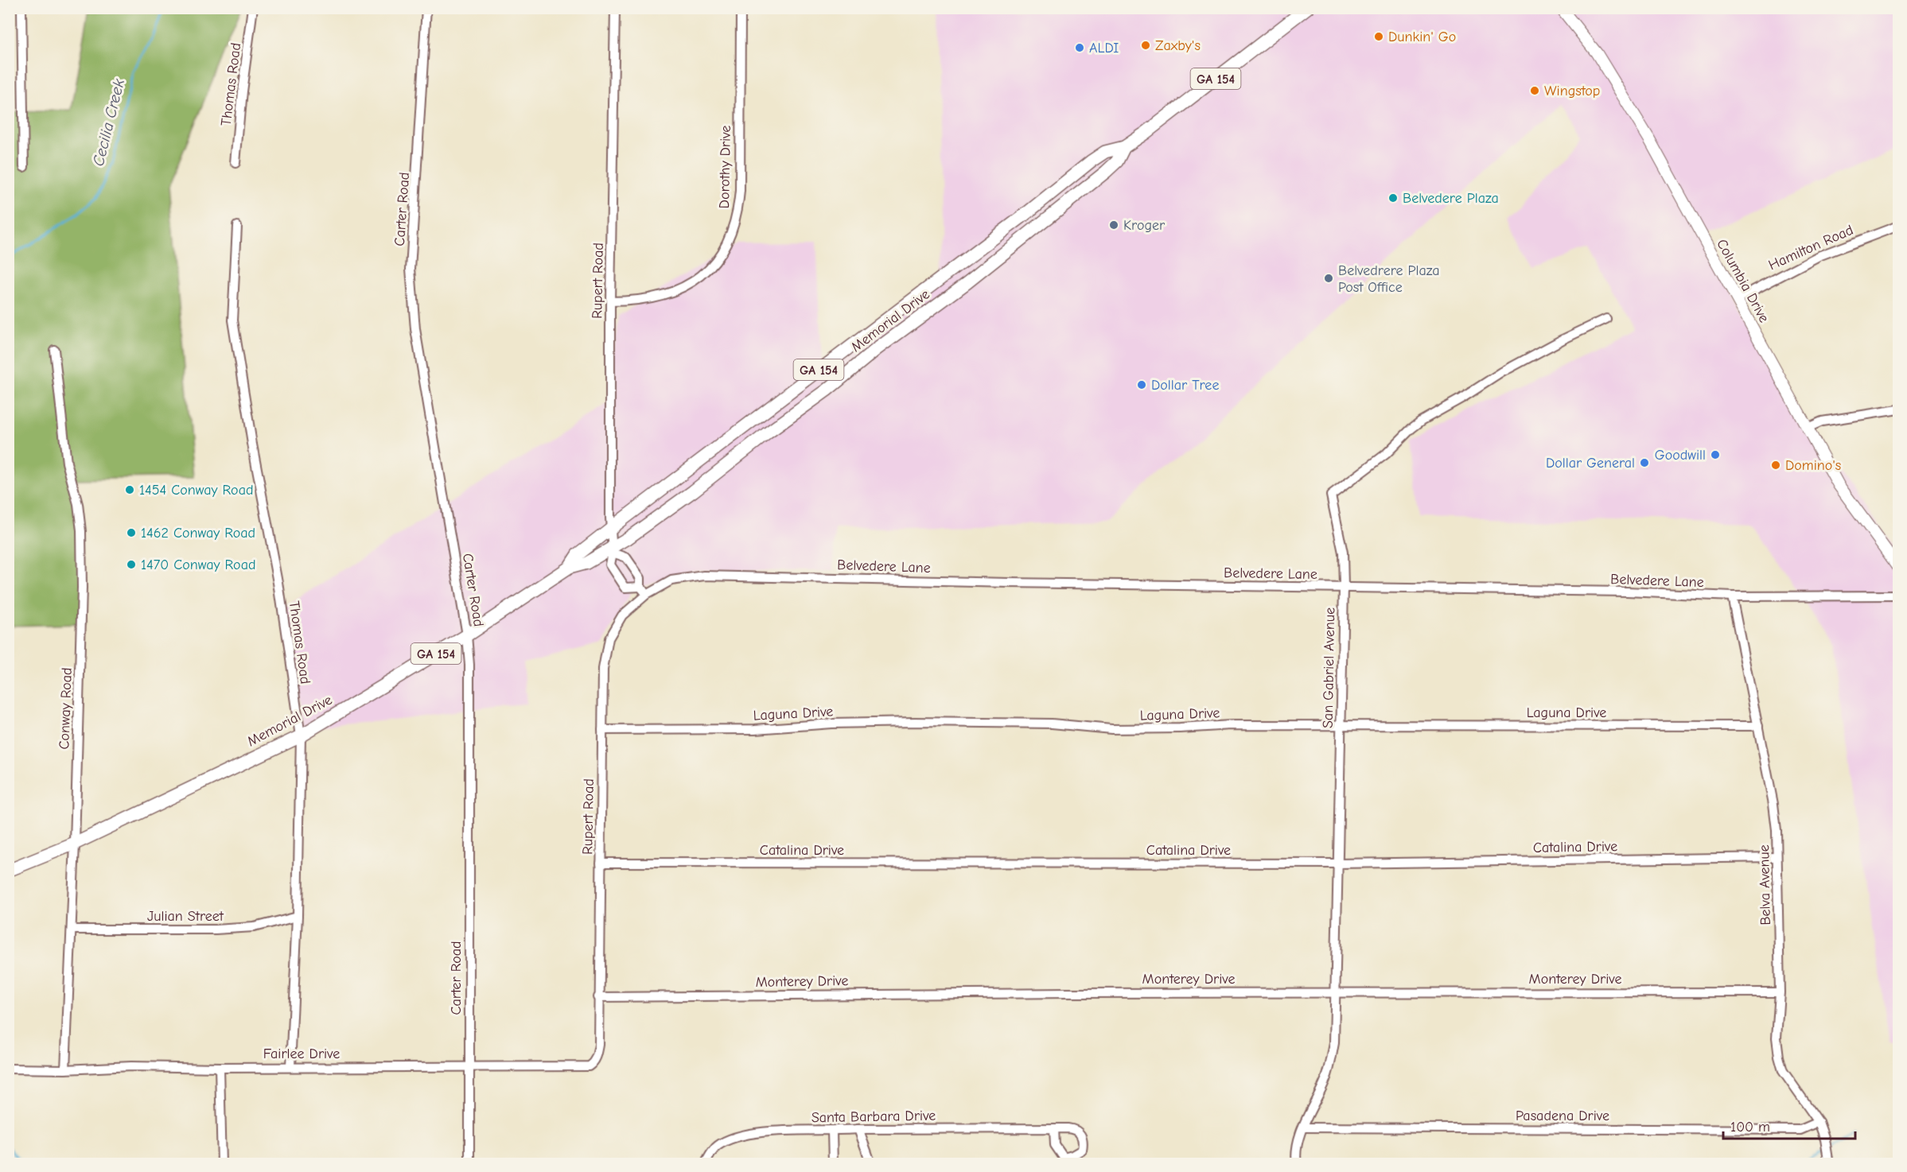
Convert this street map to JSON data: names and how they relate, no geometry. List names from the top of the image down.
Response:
{
  "streets": {
    "main road": ["GA 154", "Columbia Drive", "Memorial Drive"],
    "street": [
      "Thomas Road",
      "Dorothy Drive",
      "Carter Road",
      "Hamilton Road",
      "Rupert Road",
      "Belvedere Lane",
      "San Gabriel Avenue",
      "Conway Road",
      "Laguna Drive",
      "Catalina Drive",
      "Belva Avenue",
      "Julian Street",
      "Monterey Drive",
      "Fairlee Drive",
      "Pasadena Drive",
      "Santa Barbara Drive"
    ]
  },
  "crossings": [
    ["Thomas Road", "Memorial Drive"],
    ["Thomas Road", "Julian Street"],
    ["Thomas Road", "Fairlee Drive"],
    ["Dorothy Drive", "Rupert Road"],
    ["Carter Road", "Memorial Drive"],
    ["Carter Road", "Fairlee Drive"],
    ["Hamilton Road", "Columbia Drive"],
    ["Rupert Road", "Memorial Drive"],
    ["Rupert Road", "Belvedere Lane"],
    ["Rupert Road", "Laguna Drive"],
    ["Rupert Road", "Catalina Drive"],
    ["Rupert Road", "Monterey Drive"],
    ["Rupert Road", "Fairlee Drive"],
    ["Memorial Drive", "Conway Road"],
    ["Belvedere Lane", "San Gabriel Avenue"],
    ["Belvedere Lane", "Belva Avenue"],
    ["San Gabriel Avenue", "Laguna Drive"],
    ["San Gabriel Avenue", "Catalina Drive"],
    ["San Gabriel Avenue", "Monterey Drive"],
    ["San Gabriel Avenue", "Pasadena Drive"],
    ["Conway Road", "Julian Street"],
    ["Conway Road", "Fairlee Drive"],
    ["Laguna Drive", "Belva Avenue"],
    ["Catalina Drive", "Belva Avenue"],
    ["Belva Avenue", "Monterey Drive"],
    ["Belva Avenue", "Pasadena Drive"]
  ],
  "water": ["Cecilia Creek"],
  "places": [
    "Dunkin' Go",
    "Zaxby's",
    "ALDI",
    "Wingstop",
    "Belvedere Plaza",
    "Kroger",
    "Belvedrere Plaza Post Office",
    "Dollar Tree",
    "Goodwill",
    "Dollar General",
    "Domino's",
    "1454 Conway Road",
    "1462 Conway Road",
    "1470 Conway Road"
  ],
  "scale_bar": "100 m"
}
